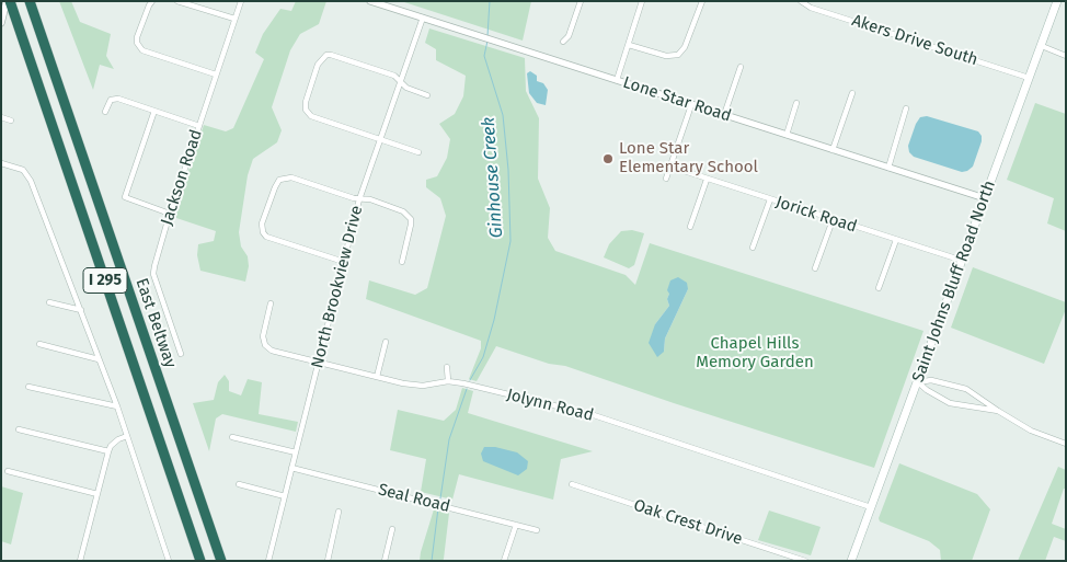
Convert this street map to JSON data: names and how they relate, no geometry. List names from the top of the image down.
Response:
{
  "streets": {
    "highway": ["I 295", "East Beltway"],
    "main road": ["Saint Johns Bluff Road North"],
    "street": [
      "Akers Drive South",
      "Lone Star Road",
      "Jackson Road",
      "Jorick Road",
      "North Brookview Drive",
      "Jolynn Road",
      "Seal Road",
      "Oak Crest Drive"
    ]
  },
  "crossings": [
    ["Akers Drive South", "Saint Johns Bluff Road North"],
    ["Lone Star Road", "Saint Johns Bluff Road North"],
    ["Lone Star Road", "North Brookview Drive"],
    ["Jorick Road", "Saint Johns Bluff Road North"],
    ["Saint Johns Bluff Road North", "Jolynn Road"],
    ["North Brookview Drive", "Jolynn Road"],
    ["North Brookview Drive", "Seal Road"]
  ],
  "water": ["Ginhouse Creek"],
  "parks": ["Chapel Hills Memory Garden"],
  "places": ["Lone Star Elementary School"]
}
